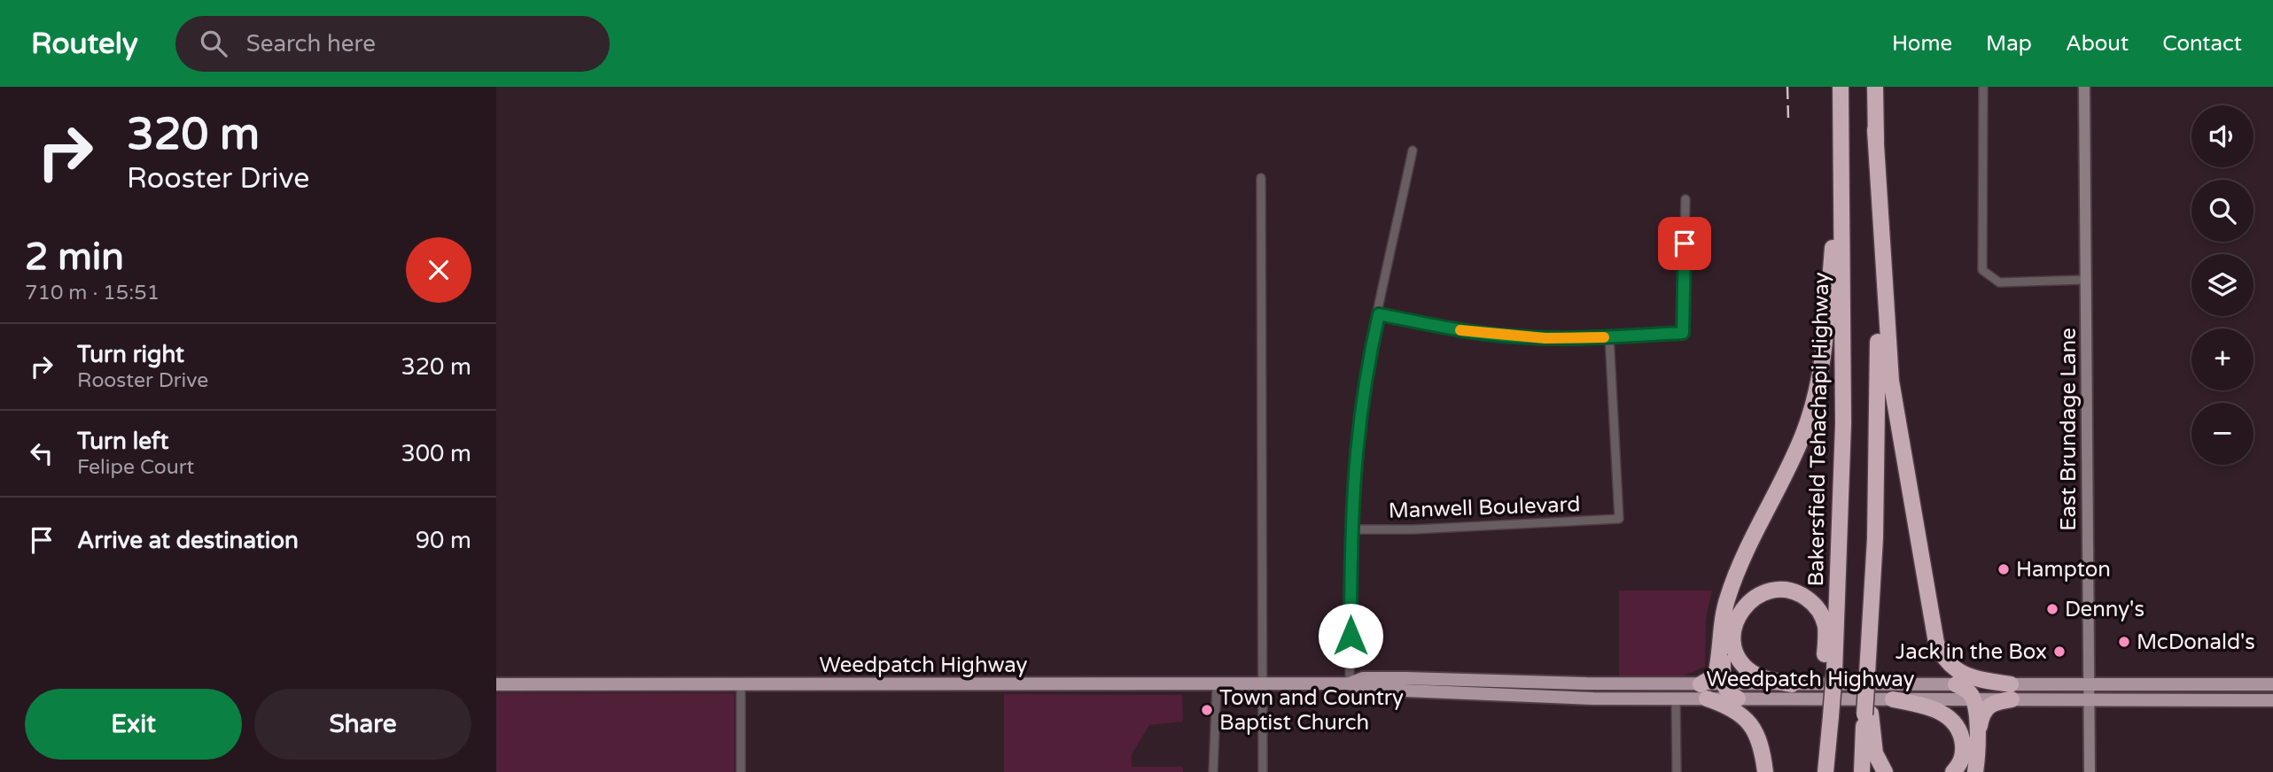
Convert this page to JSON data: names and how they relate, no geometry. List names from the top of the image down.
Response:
{
  "streets": {
    "highway": ["Bakersfield Tehachapi Highway"],
    "main road": ["East Brundage Lane", "Weedpatch Highway"],
    "street": ["Manwell Boulevard"]
  },
  "crossings": [
    ["East Brundage Lane", "Weedpatch Highway"]
  ],
  "places": [
    "Hampton",
    "Denny's",
    "McDonald's",
    "Jack in the Box",
    "Town and Country Baptist Church"
  ],
  "page": {
    "header": "Routely",
    "search": "Search here",
    "nav": [
      "Home",
      "Map",
      "About",
      "Contact"
    ],
    "turn": ["320 m", "Rooster Drive"],
    "map_buttons": ["+", "−"],
    "heading": ["2 min", "710 m · 15:51"],
    "list": [
      {
        "name": "Turn right",
        "note": "Rooster Drive",
        "value": "320 m"
      },
      {
        "name": "Turn left",
        "note": "Felipe Court",
        "value": "300 m"
      },
      {
        "name": "Arrive at destination",
        "value": "90 m"
      }
    ],
    "buttons": ["Exit", "Share"]
  }
}
